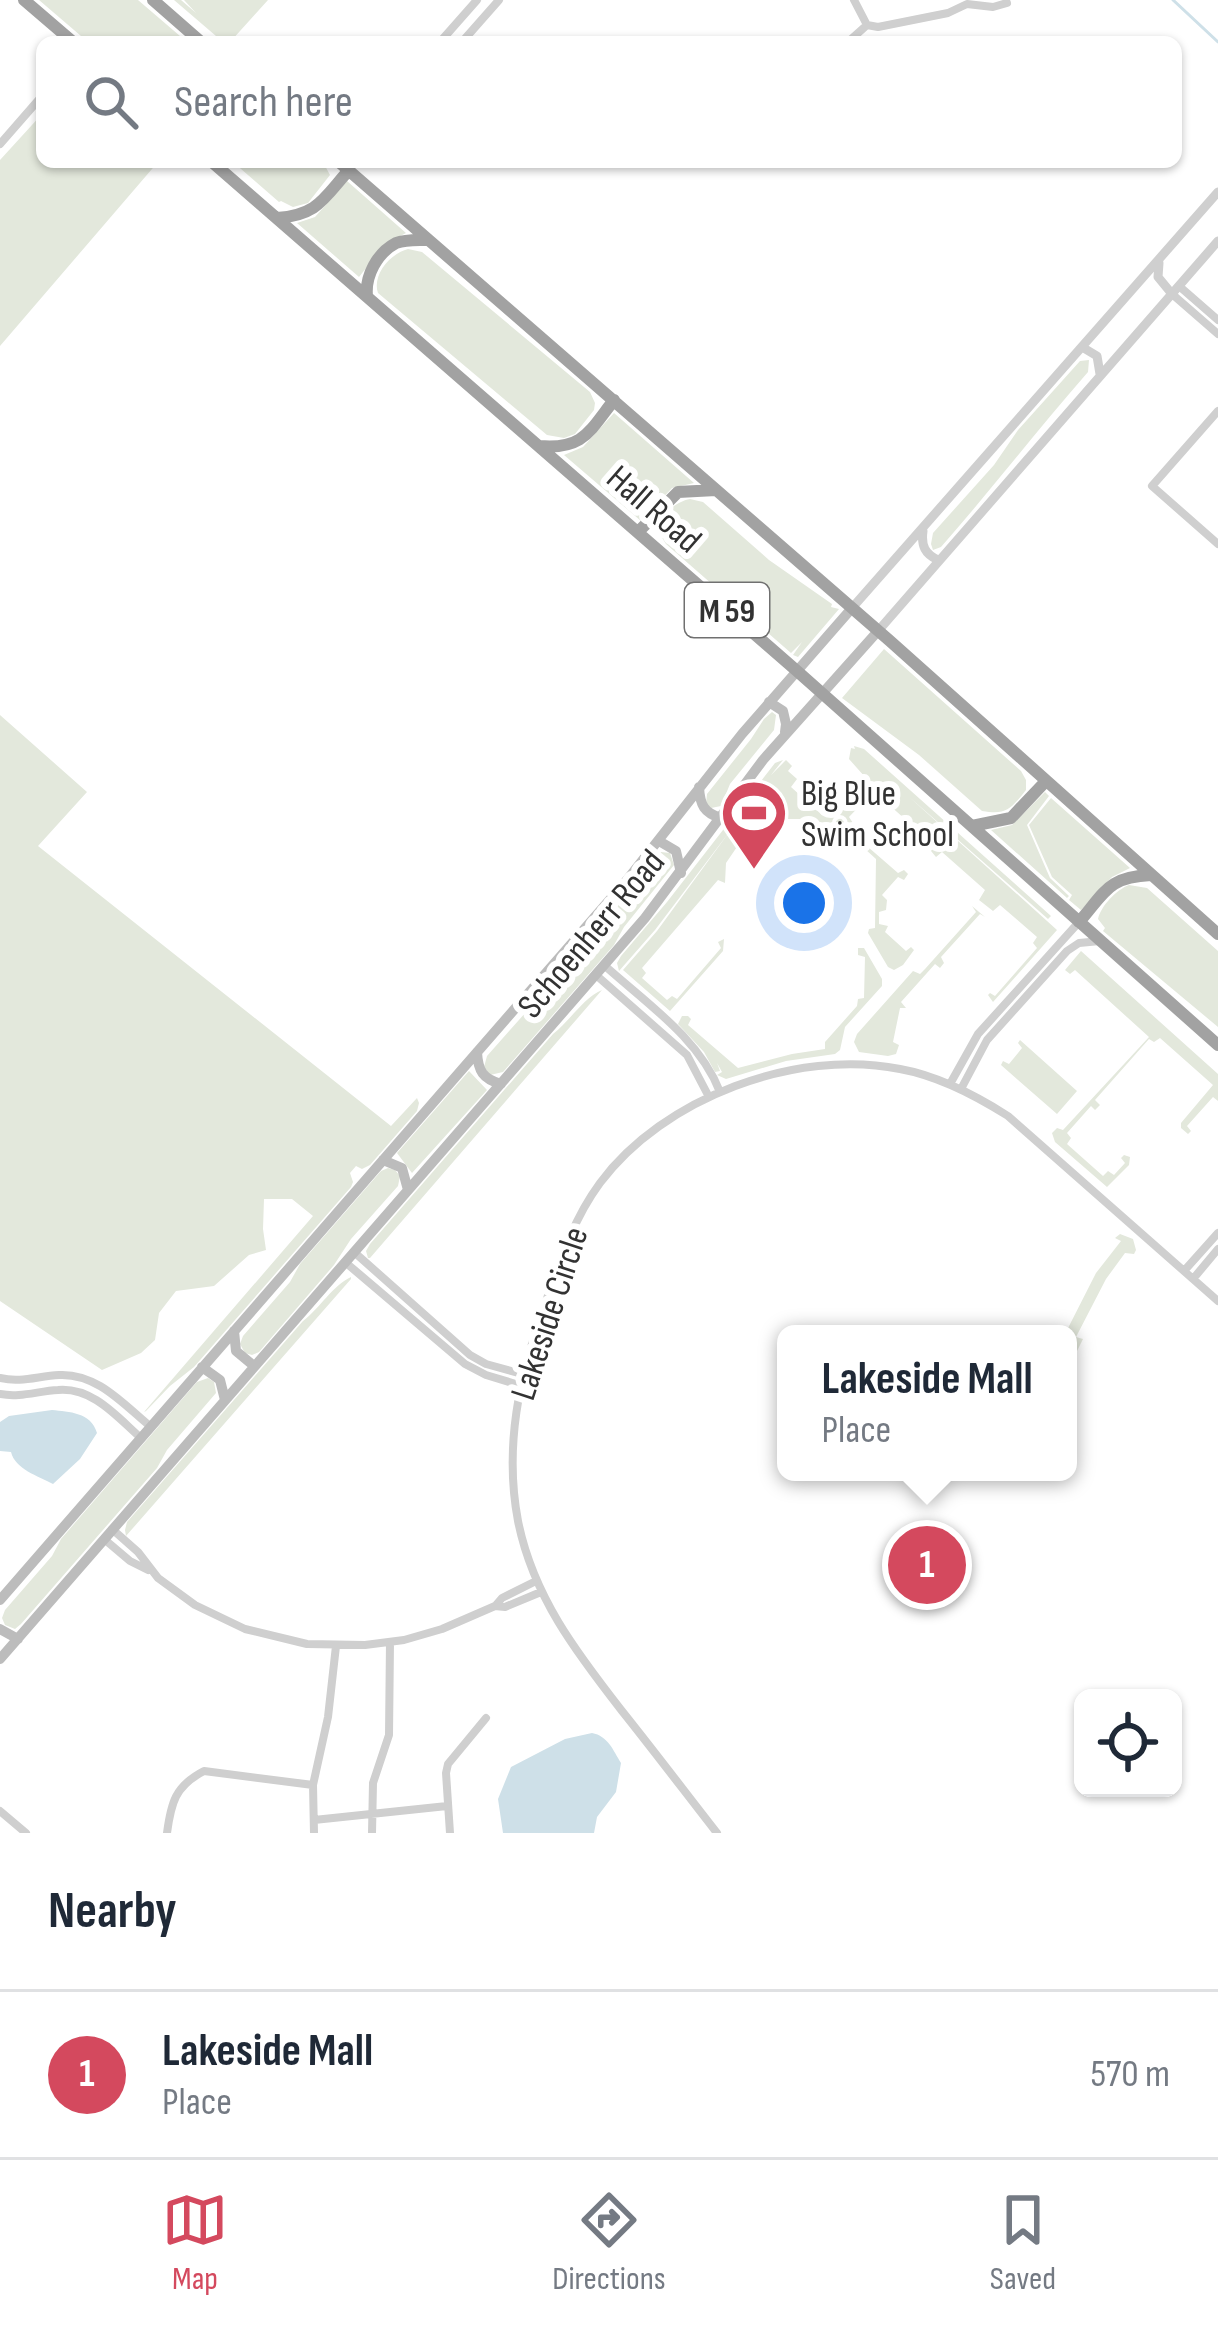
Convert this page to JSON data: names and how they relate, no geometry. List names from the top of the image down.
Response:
{
  "streets": {
    "highway": ["Hall Road", "M 59"],
    "main road": ["Schoenherr Road"],
    "street": ["Lakeside Circle"]
  },
  "crossings": [
    ["Hall Road", "Schoenherr Road"]
  ],
  "places": {
    "sports": ["Big Blue Swim School"]
  },
  "page": {
    "search": "Search here",
    "popup": ["Lakeside Mall", "Place"],
    "pins": "1",
    "heading": "Nearby",
    "list": [
      {
        "mark": "1",
        "name": "Lakeside Mall",
        "note": "Place",
        "value": "570 m"
      }
    ],
    "nav": ["Map", "Directions", "Saved"]
  }
}
